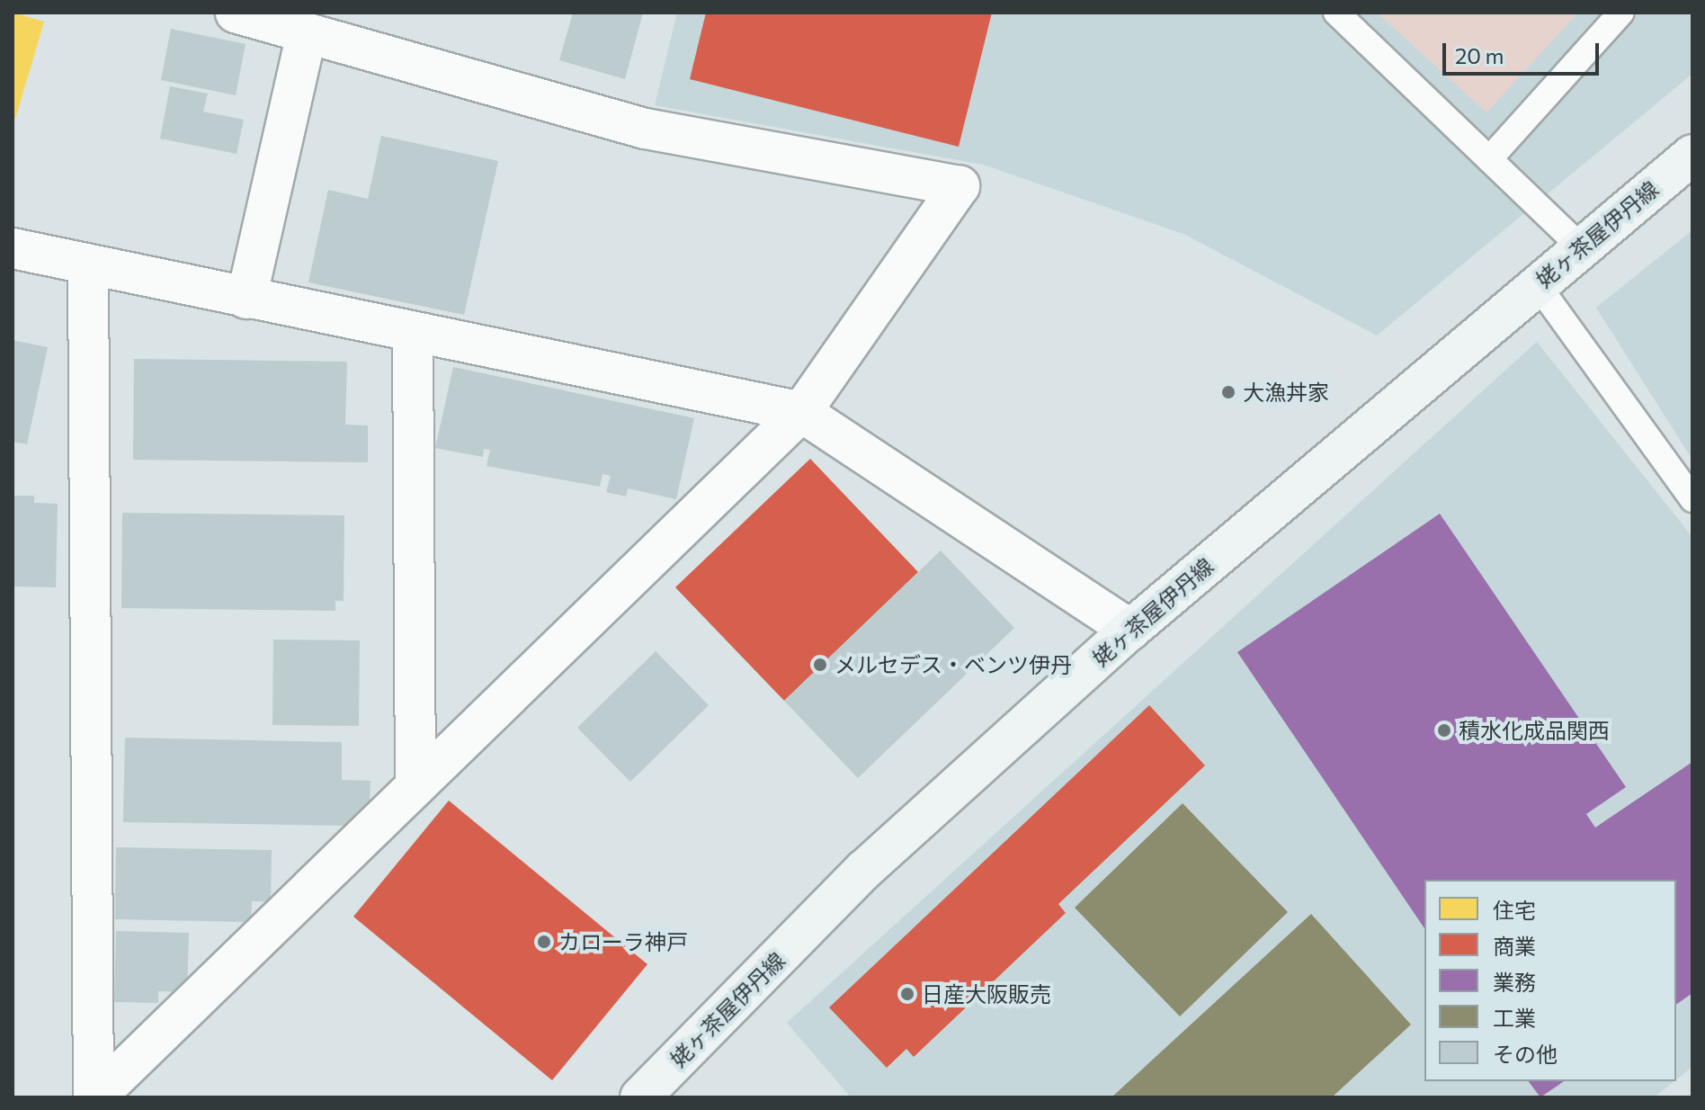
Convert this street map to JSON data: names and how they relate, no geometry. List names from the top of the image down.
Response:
{
  "streets": {
    "main road": ["姥ヶ茶屋伊丹線"]
  },
  "places": [
    "大漁丼家",
    "メルセデス・ベンツ伊丹",
    "積水化成品関西",
    "カローラ神戸",
    "日産大阪販売"
  ],
  "legend": [
    "住宅",
    "商業",
    "業務",
    "工業",
    "その他"
  ],
  "scale_bar": "20 m"
}
